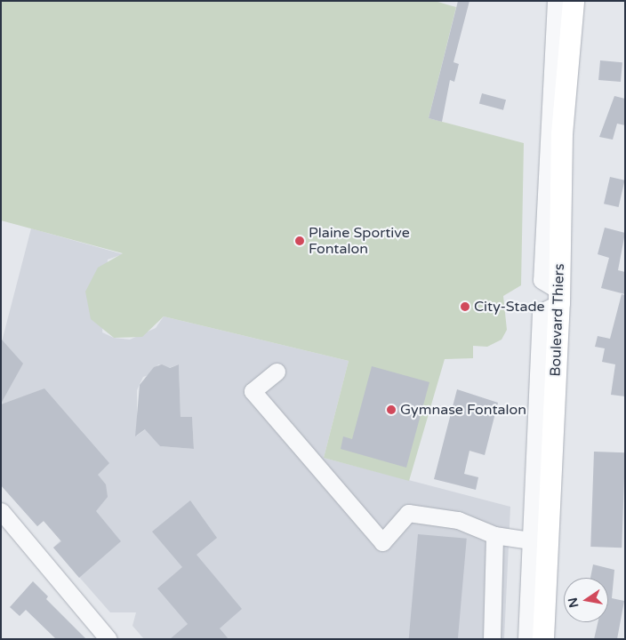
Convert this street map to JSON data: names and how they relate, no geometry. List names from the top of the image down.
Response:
{
  "streets": {
    "main road": ["Boulevard Thiers"]
  },
  "places": ["Plaine Sportive Fontalon", "City-Stade", "Gymnase Fontalon"],
  "north": "left"
}
